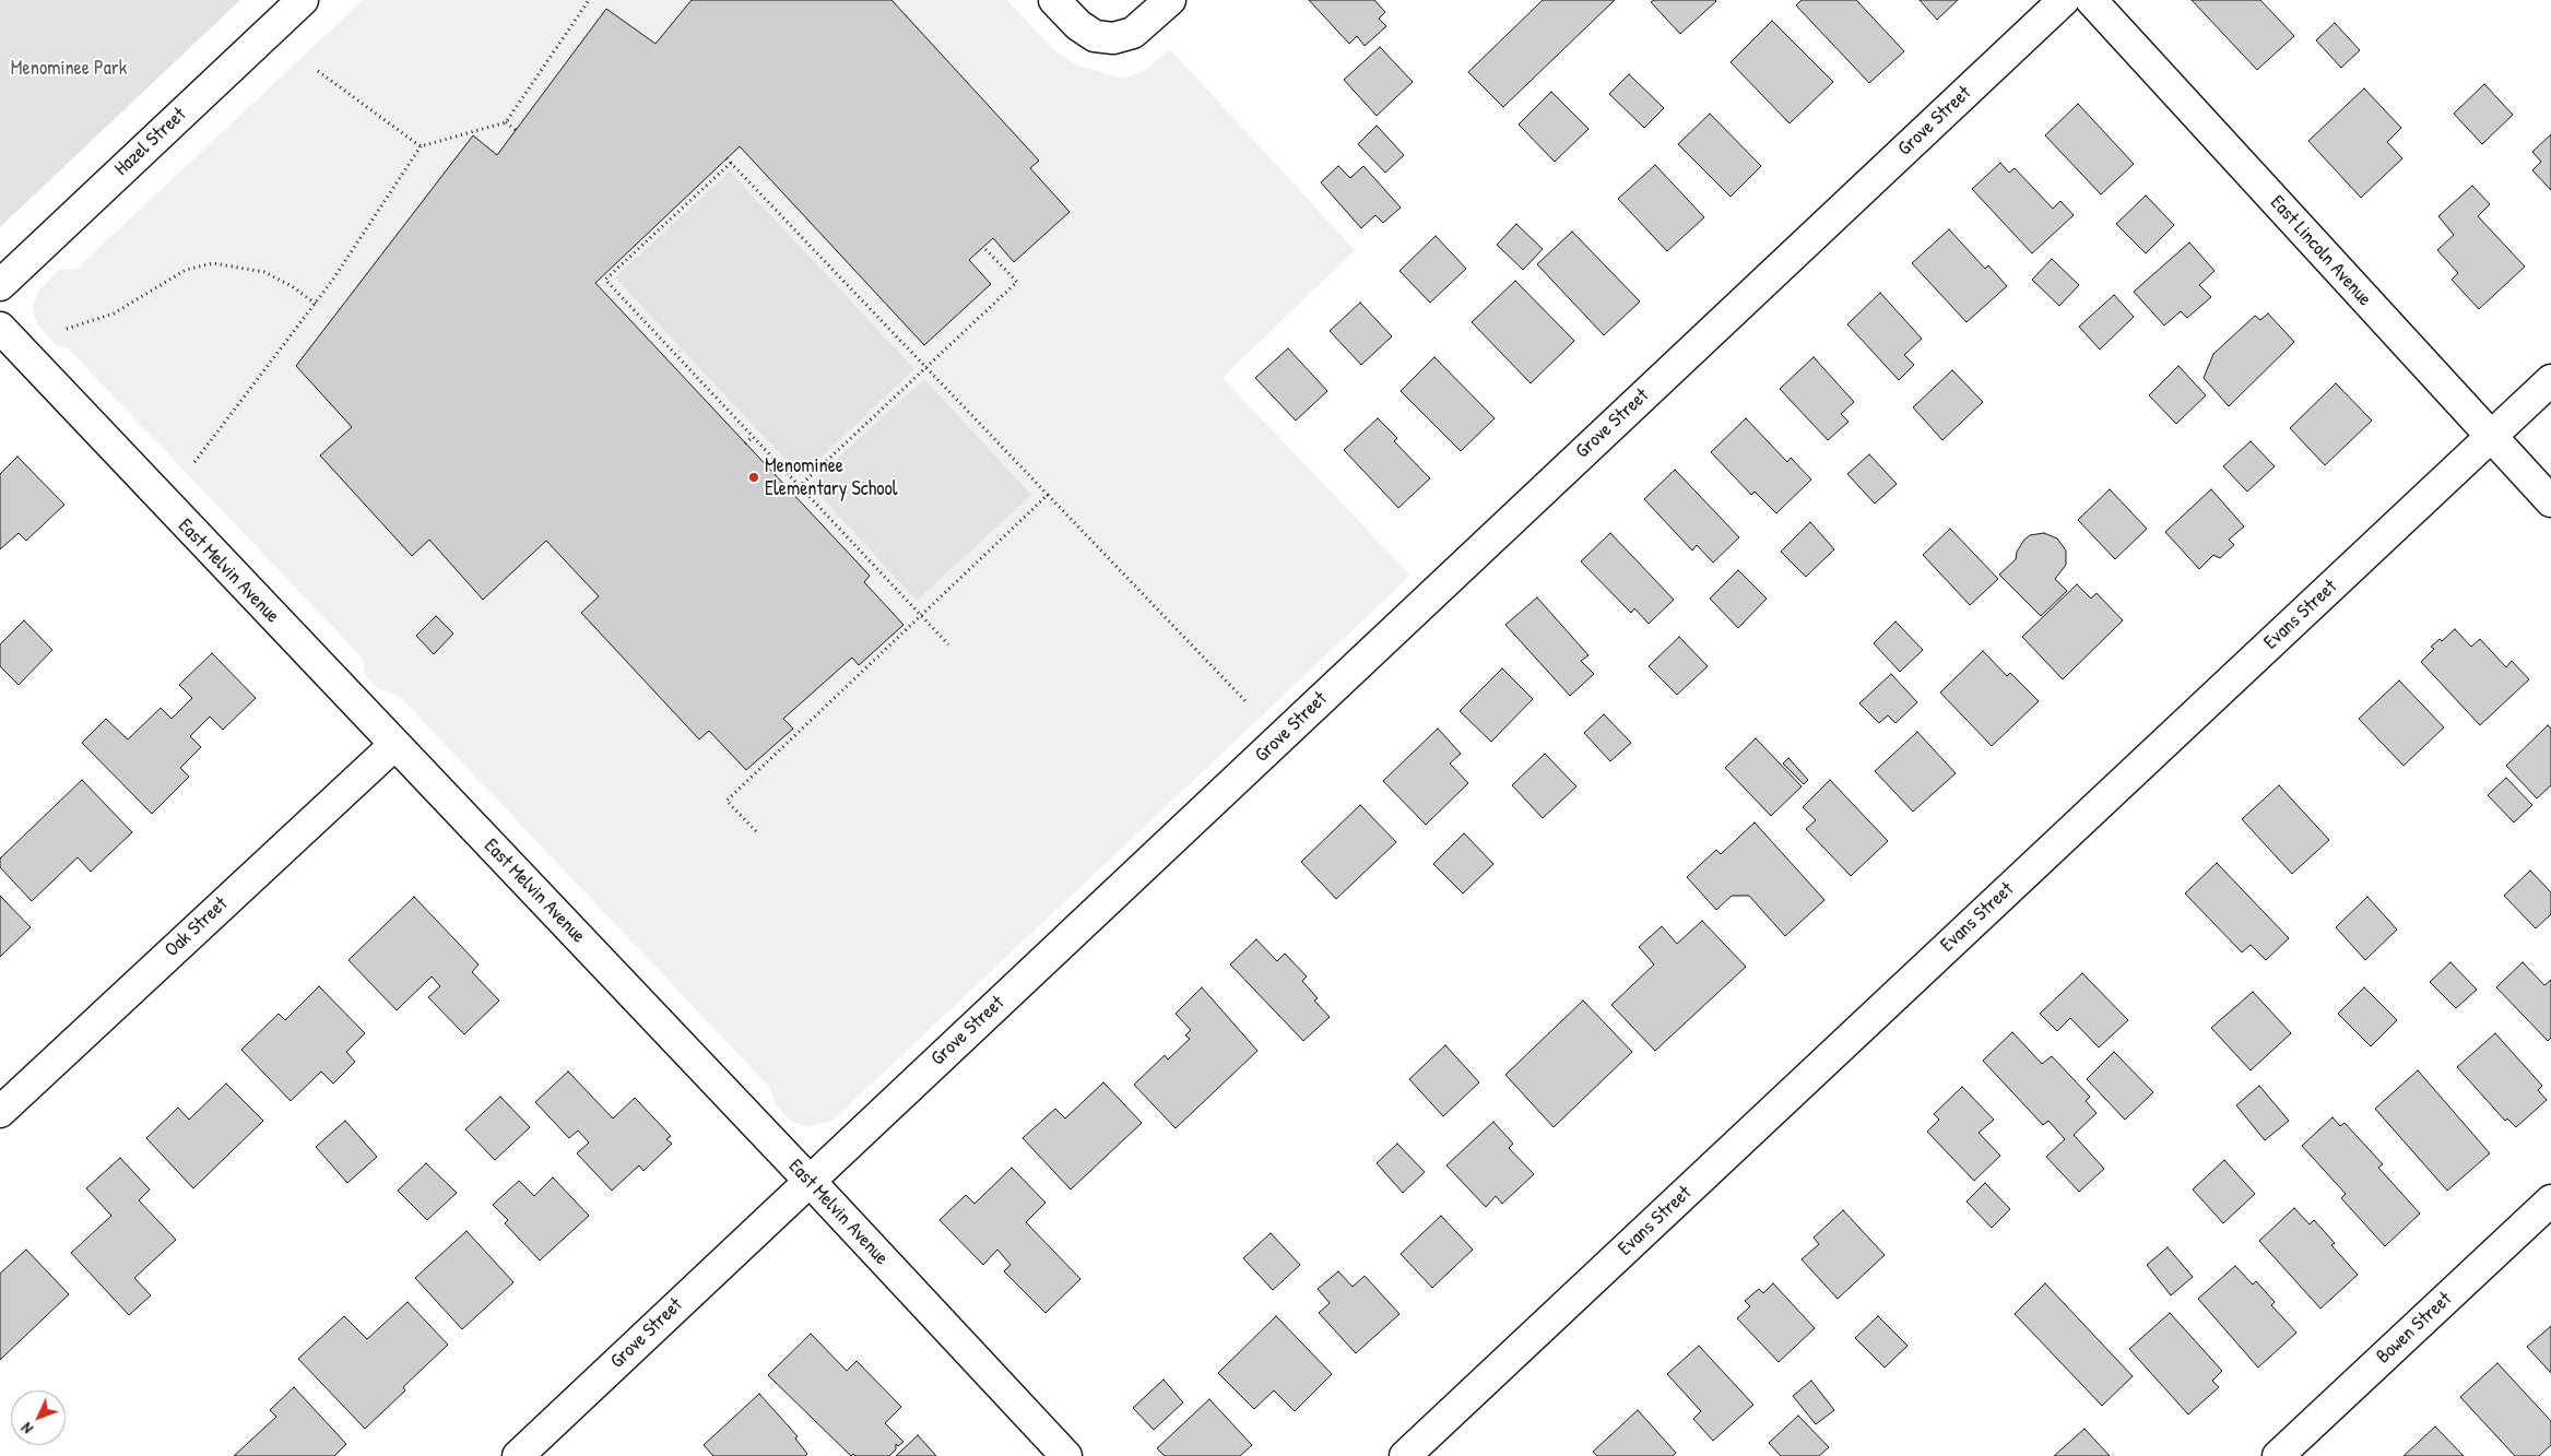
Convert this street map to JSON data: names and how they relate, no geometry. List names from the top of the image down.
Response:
{
  "streets": {
    "street": [
      "Grove Street",
      "Hazel Street",
      "East Lincoln Avenue",
      "East Melvin Avenue",
      "Evans Street",
      "Oak Street",
      "Bowen Street"
    ]
  },
  "crossings": [
    ["Grove Street", "East Melvin Avenue"],
    ["East Lincoln Avenue", "Evans Street"],
    ["East Melvin Avenue", "Oak Street"]
  ],
  "parks": ["Menominee Park"],
  "places": ["Menominee Elementary School"],
  "north": "bottom left"
}
